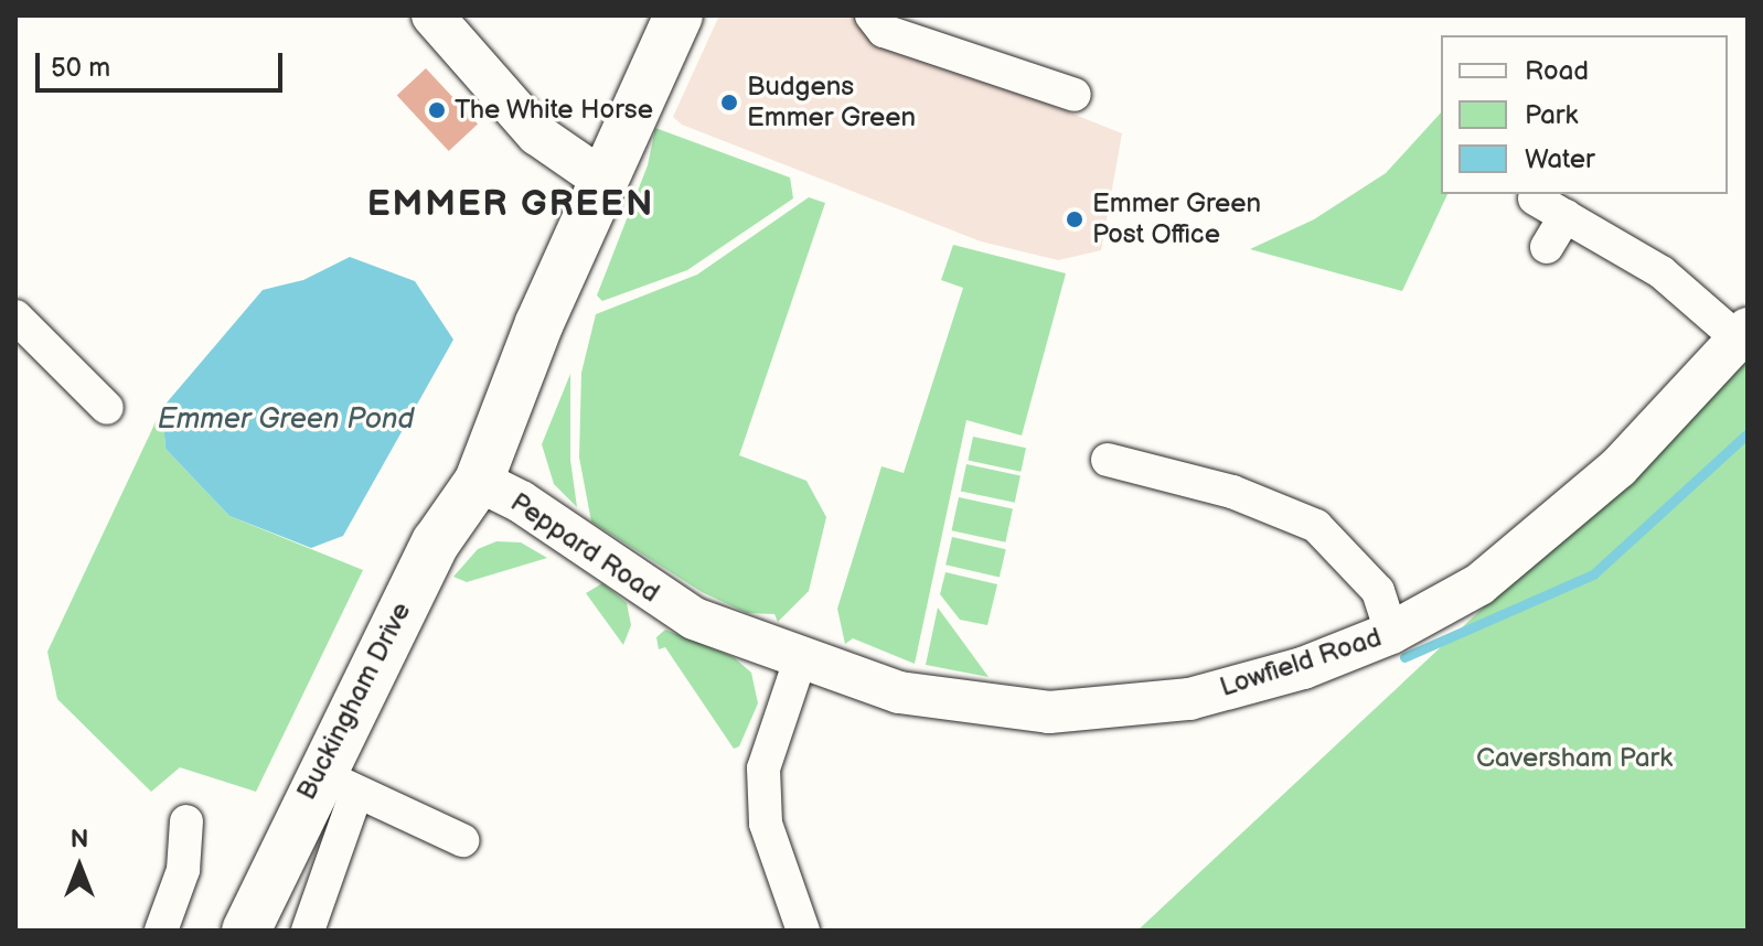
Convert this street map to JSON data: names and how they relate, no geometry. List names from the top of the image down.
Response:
{
  "streets": {
    "main road": ["Peppard Road", "Buckingham Drive"],
    "street": ["Lowfield Road"]
  },
  "crossings": [
    ["Peppard Road", "Lowfield Road"],
    ["Peppard Road", "Buckingham Drive"]
  ],
  "districts": ["EMMER GREEN"],
  "water": ["Emmer Green Pond"],
  "parks": ["Caversham Park"],
  "places": ["Budgens Emmer Green", "The White Horse", "Emmer Green Post Office"],
  "legend": ["Road", "Park", "Water"],
  "scale_bar": "50 m",
  "north": "top"
}
